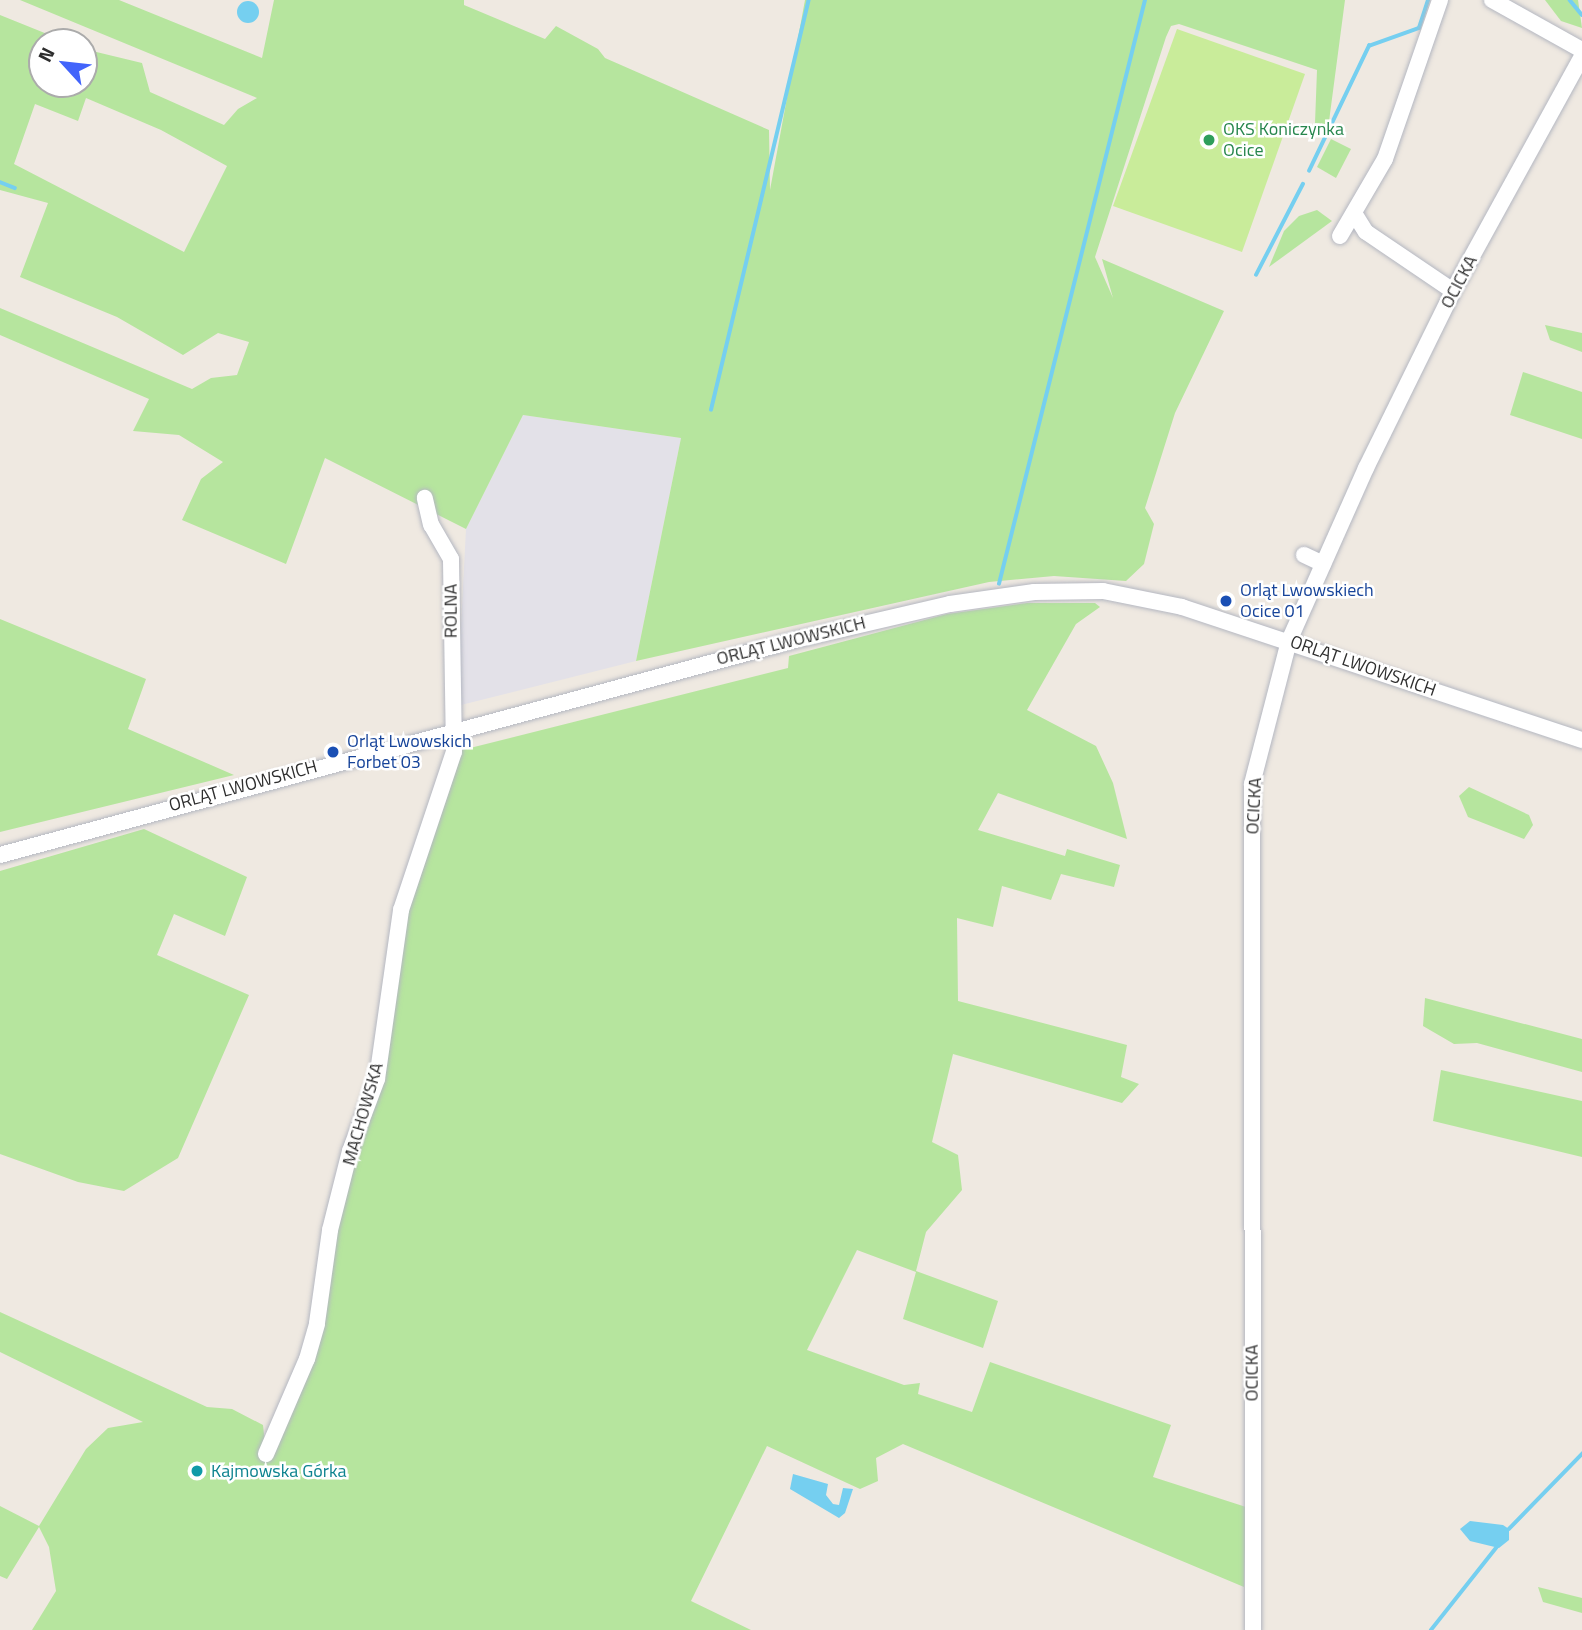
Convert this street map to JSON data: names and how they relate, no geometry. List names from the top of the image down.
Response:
{
  "streets": {
    "street": [
      "OCICKA",
      "ROLNA",
      "ORLĄT LWOWSKICH",
      "MACHOWSKA"
    ]
  },
  "crossings": [
    ["OCICKA", "ORLĄT LWOWSKICH"],
    ["ROLNA", "ORLĄT LWOWSKICH"],
    ["ROLNA", "MACHOWSKA"],
    ["ORLĄT LWOWSKICH", "MACHOWSKA"]
  ],
  "places": [
    "OKS Koniczynka Ocice",
    "Orląt Lwowskiech Ocice 01",
    "Orląt Lwowskich Forbet 03",
    "Kajmowska Górka"
  ],
  "north": "top left"
}
